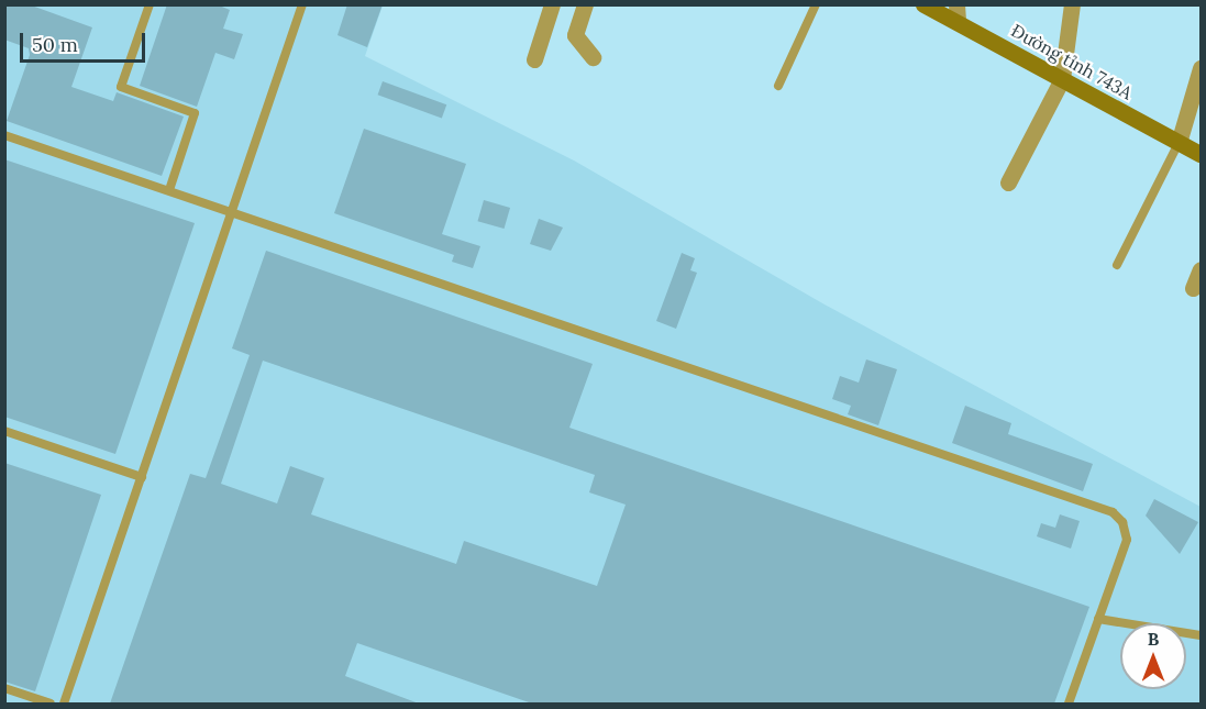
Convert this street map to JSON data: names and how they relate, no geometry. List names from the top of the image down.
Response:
{
  "streets": {
    "main road": ["Đường tỉnh 743A"]
  },
  "scale_bar": "50 m",
  "north": "top"
}
